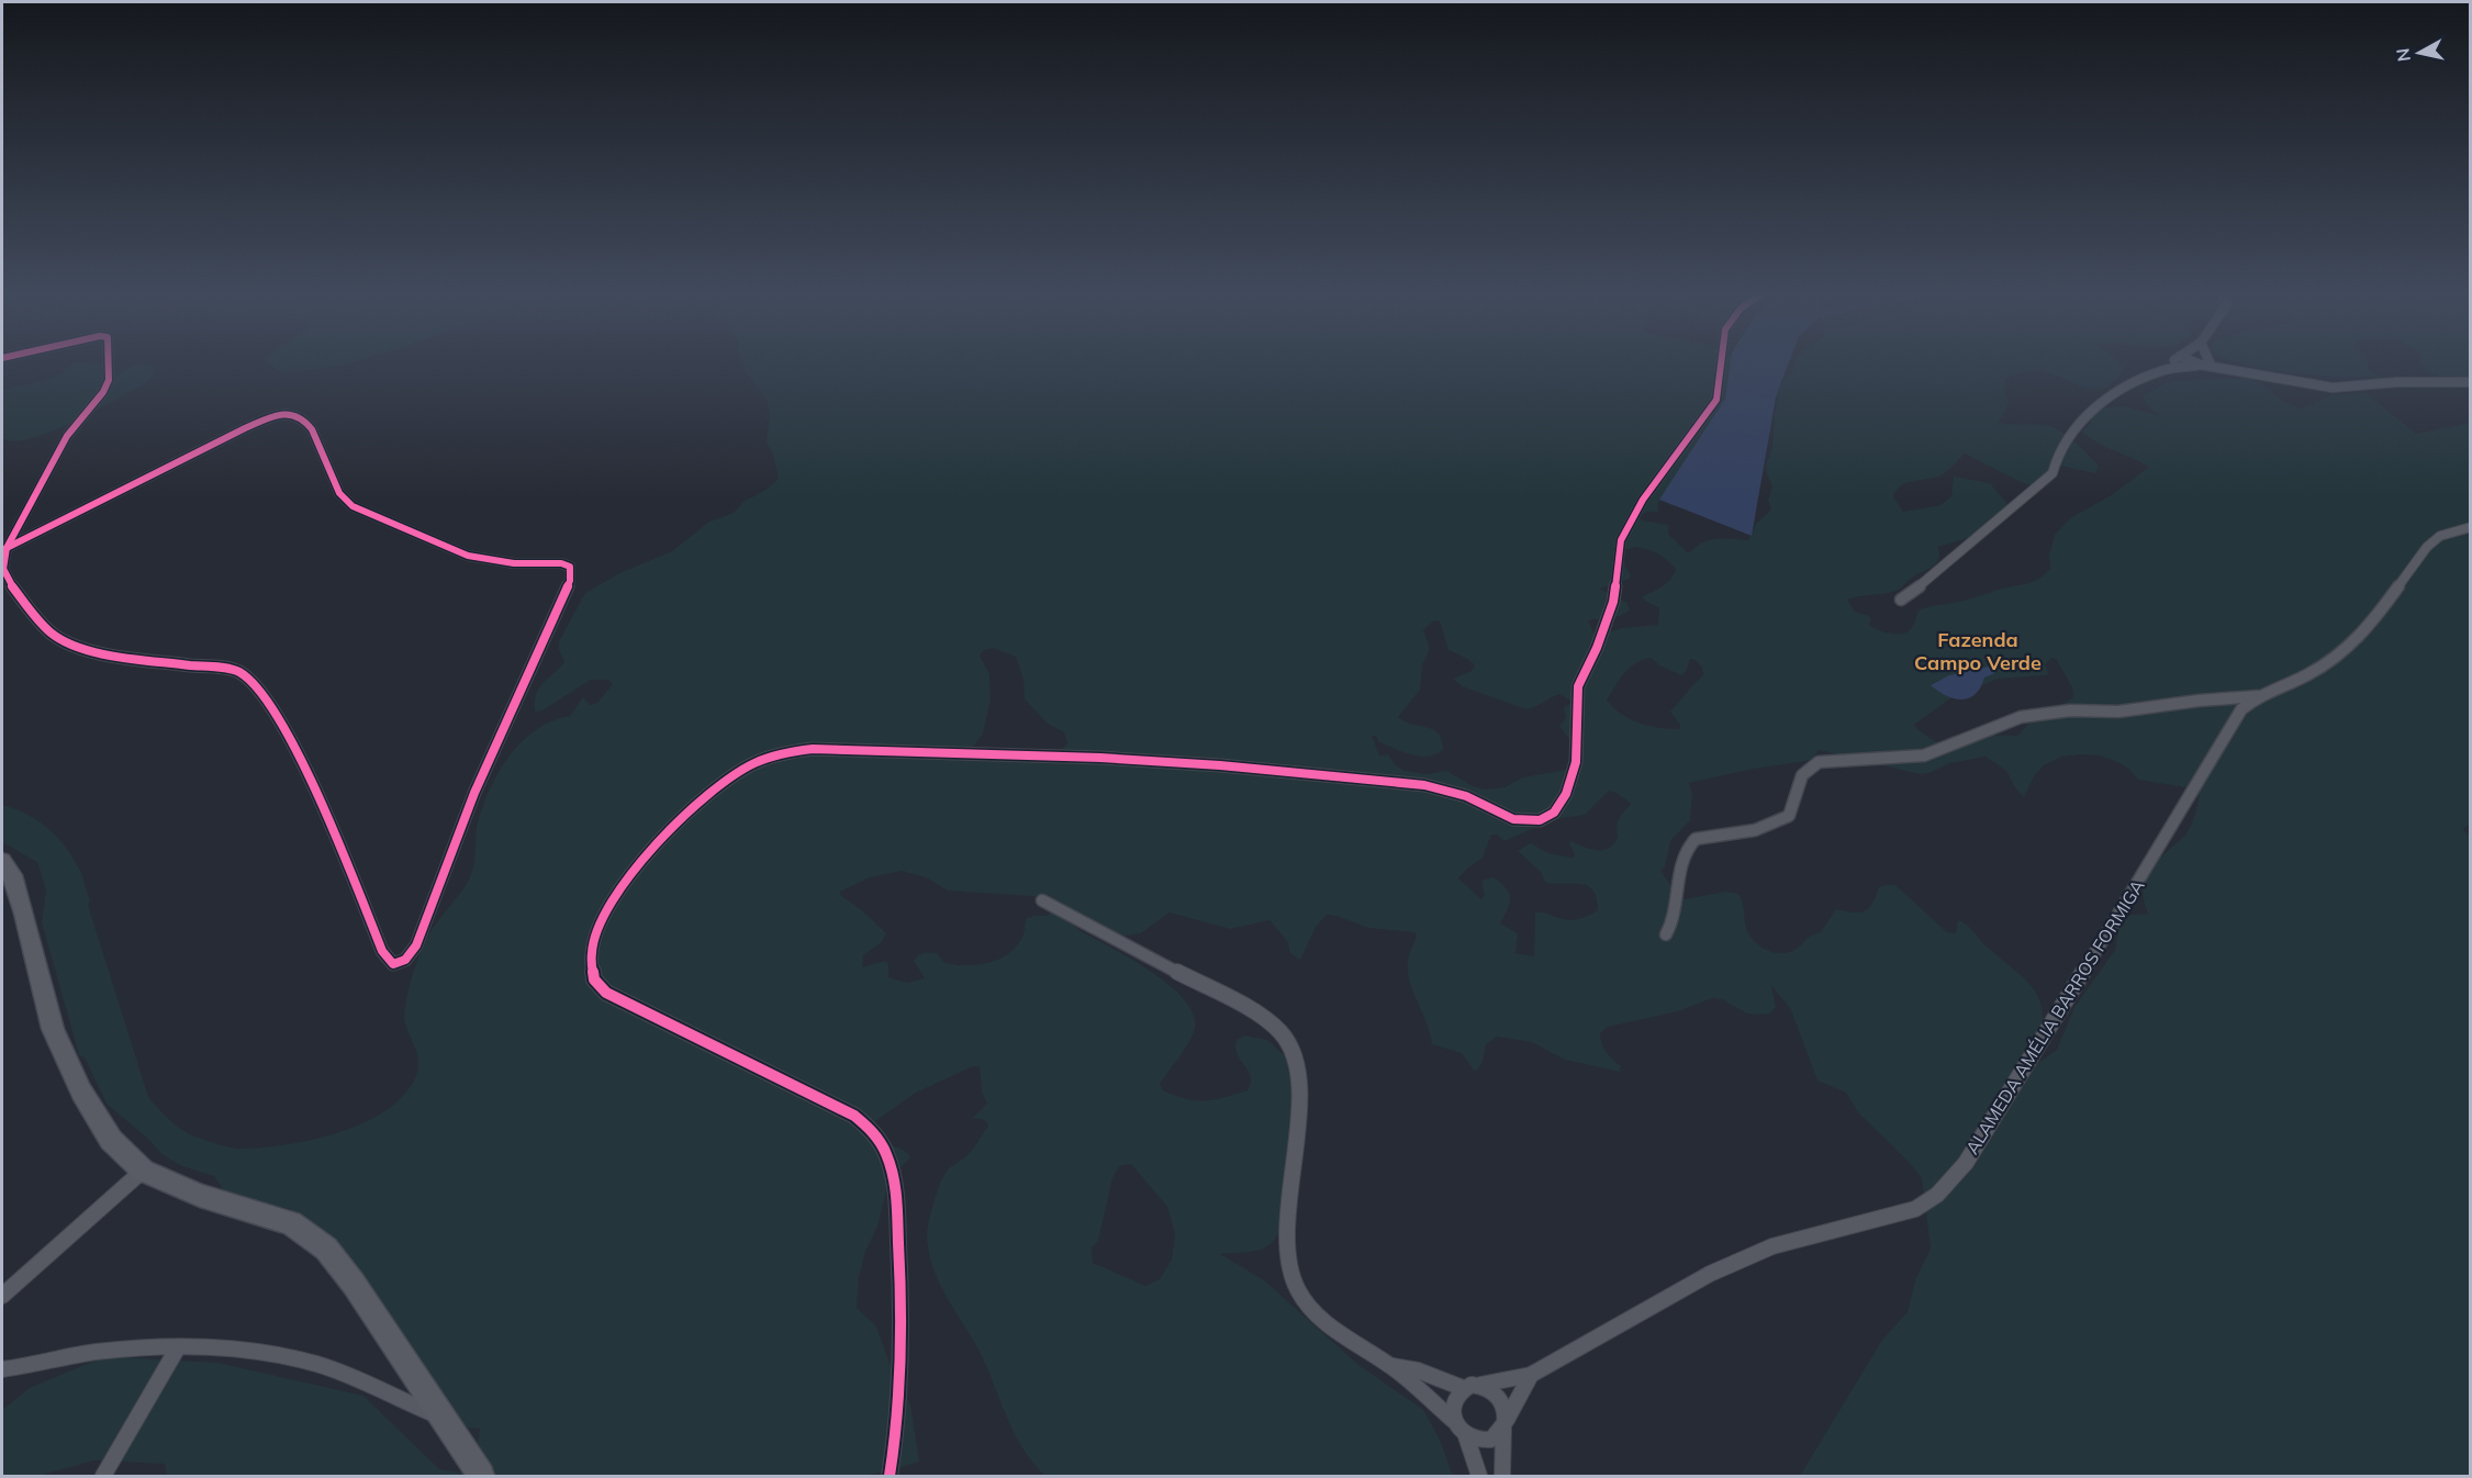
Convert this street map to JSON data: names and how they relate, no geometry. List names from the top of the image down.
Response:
{
  "streets": {
    "street": ["ALAMEDA AMÉLIA BARROS FORMIGA"]
  },
  "districts": ["Fazenda Campo Verde"],
  "north": "left"
}
